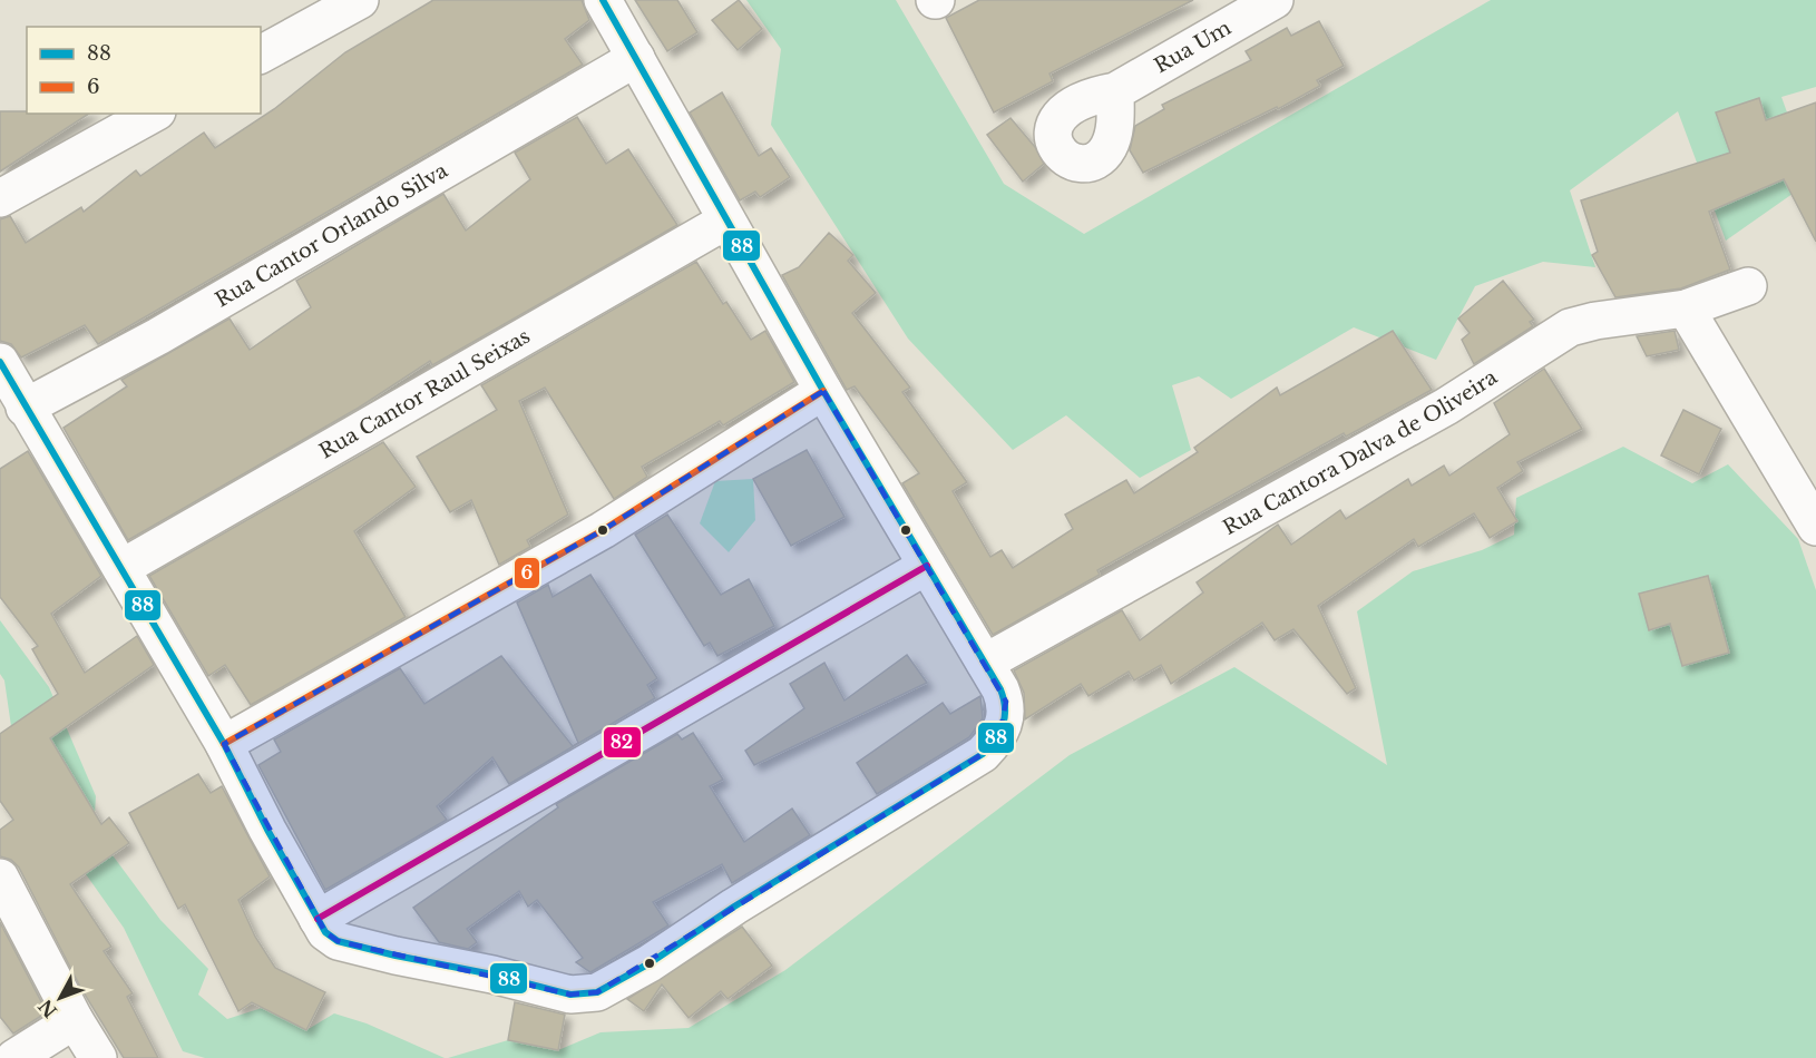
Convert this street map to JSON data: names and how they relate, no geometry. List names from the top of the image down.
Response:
{
  "streets": {
    "street": [
      "Rua Um",
      "Rua Cantor Orlando Silva",
      "Rua Cantor Raul Seixas",
      "Rua Cantora Dalva de Oliveira"
    ]
  },
  "lines": ["transit line 88", "transit line 6", "transit line 82"],
  "legend": ["88", "6"],
  "north": "bottom left"
}
